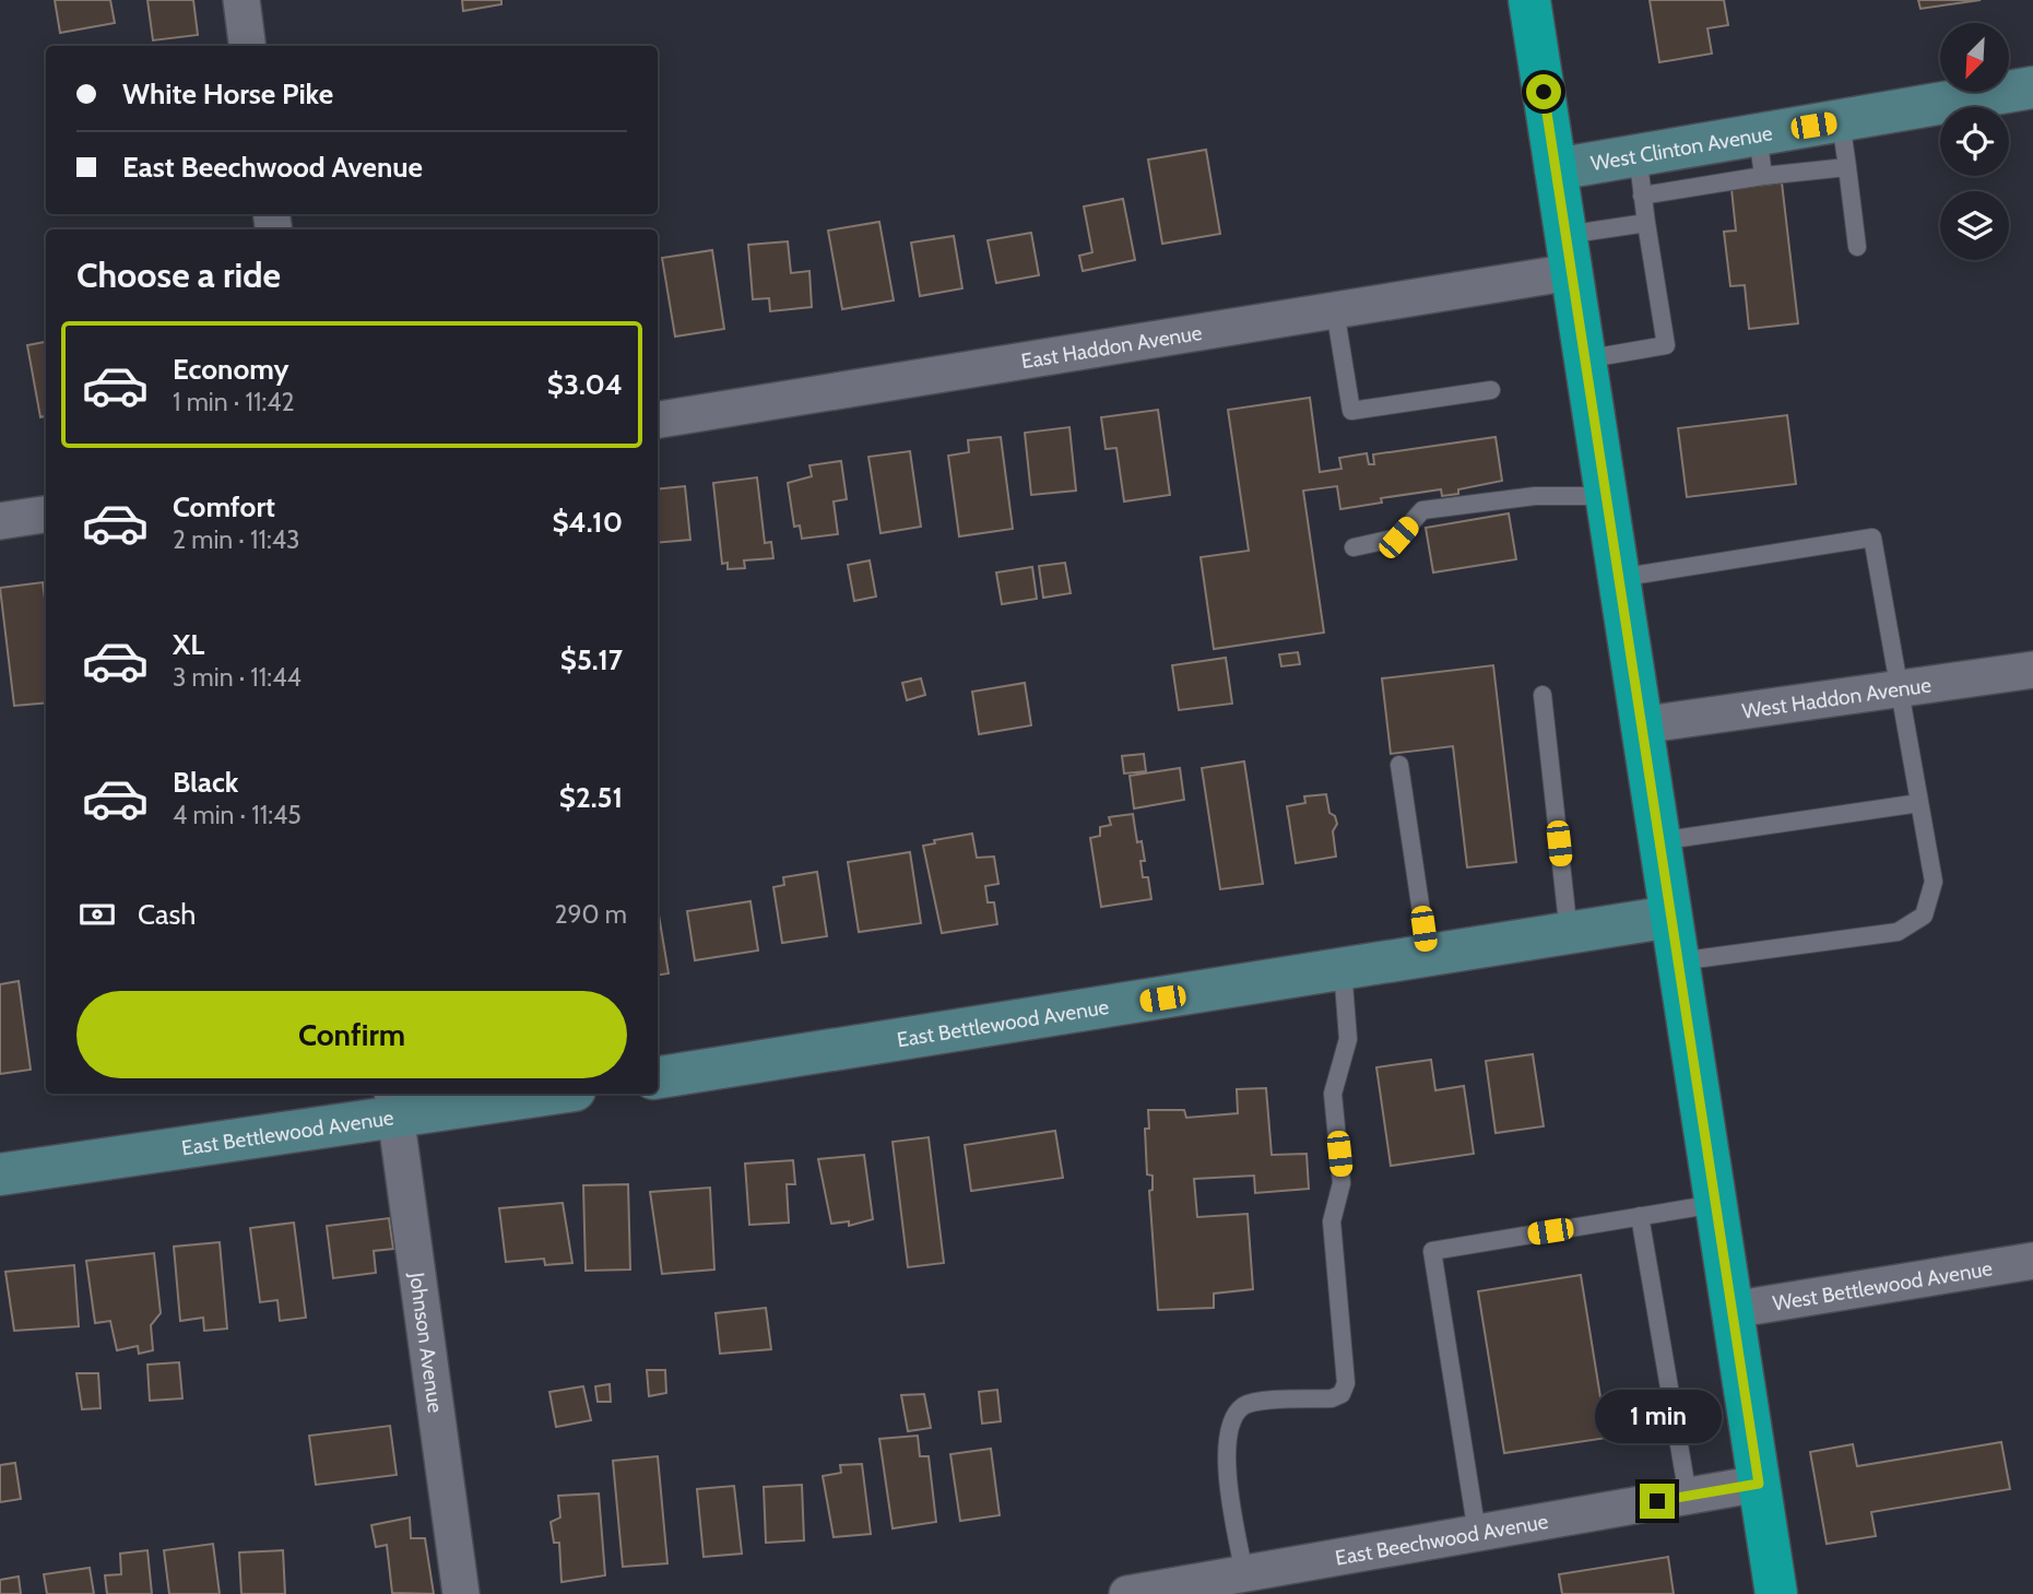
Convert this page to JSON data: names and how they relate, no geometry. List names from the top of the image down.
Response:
{
  "streets": {
    "street": [
      "West Clinton Avenue",
      "East Haddon Avenue",
      "West Haddon Avenue",
      "East Bettlewood Avenue",
      "West Bettlewood Avenue",
      "Johnson Avenue",
      "East Beechwood Avenue"
    ]
  },
  "crossings": [
    ["East Bettlewood Avenue", "Johnson Avenue"]
  ],
  "north": "bottom left",
  "page": {
    "banner": ["White Horse Pike", "East Beechwood Avenue"],
    "heading": "Choose a ride",
    "list": [
      {
        "name": "Economy",
        "note": "1 min · 11:42",
        "value": "$3.04"
      },
      {
        "name": "Comfort",
        "note": "2 min · 11:43",
        "value": "$4.10"
      },
      {
        "name": "XL",
        "note": "3 min · 11:44",
        "value": "$5.17"
      },
      {
        "name": "Black",
        "note": "4 min · 11:45",
        "value": "$2.51"
      }
    ],
    "pay": ["Cash", "290 m"],
    "buttons": "Confirm",
    "bubble": "1 min"
  }
}
